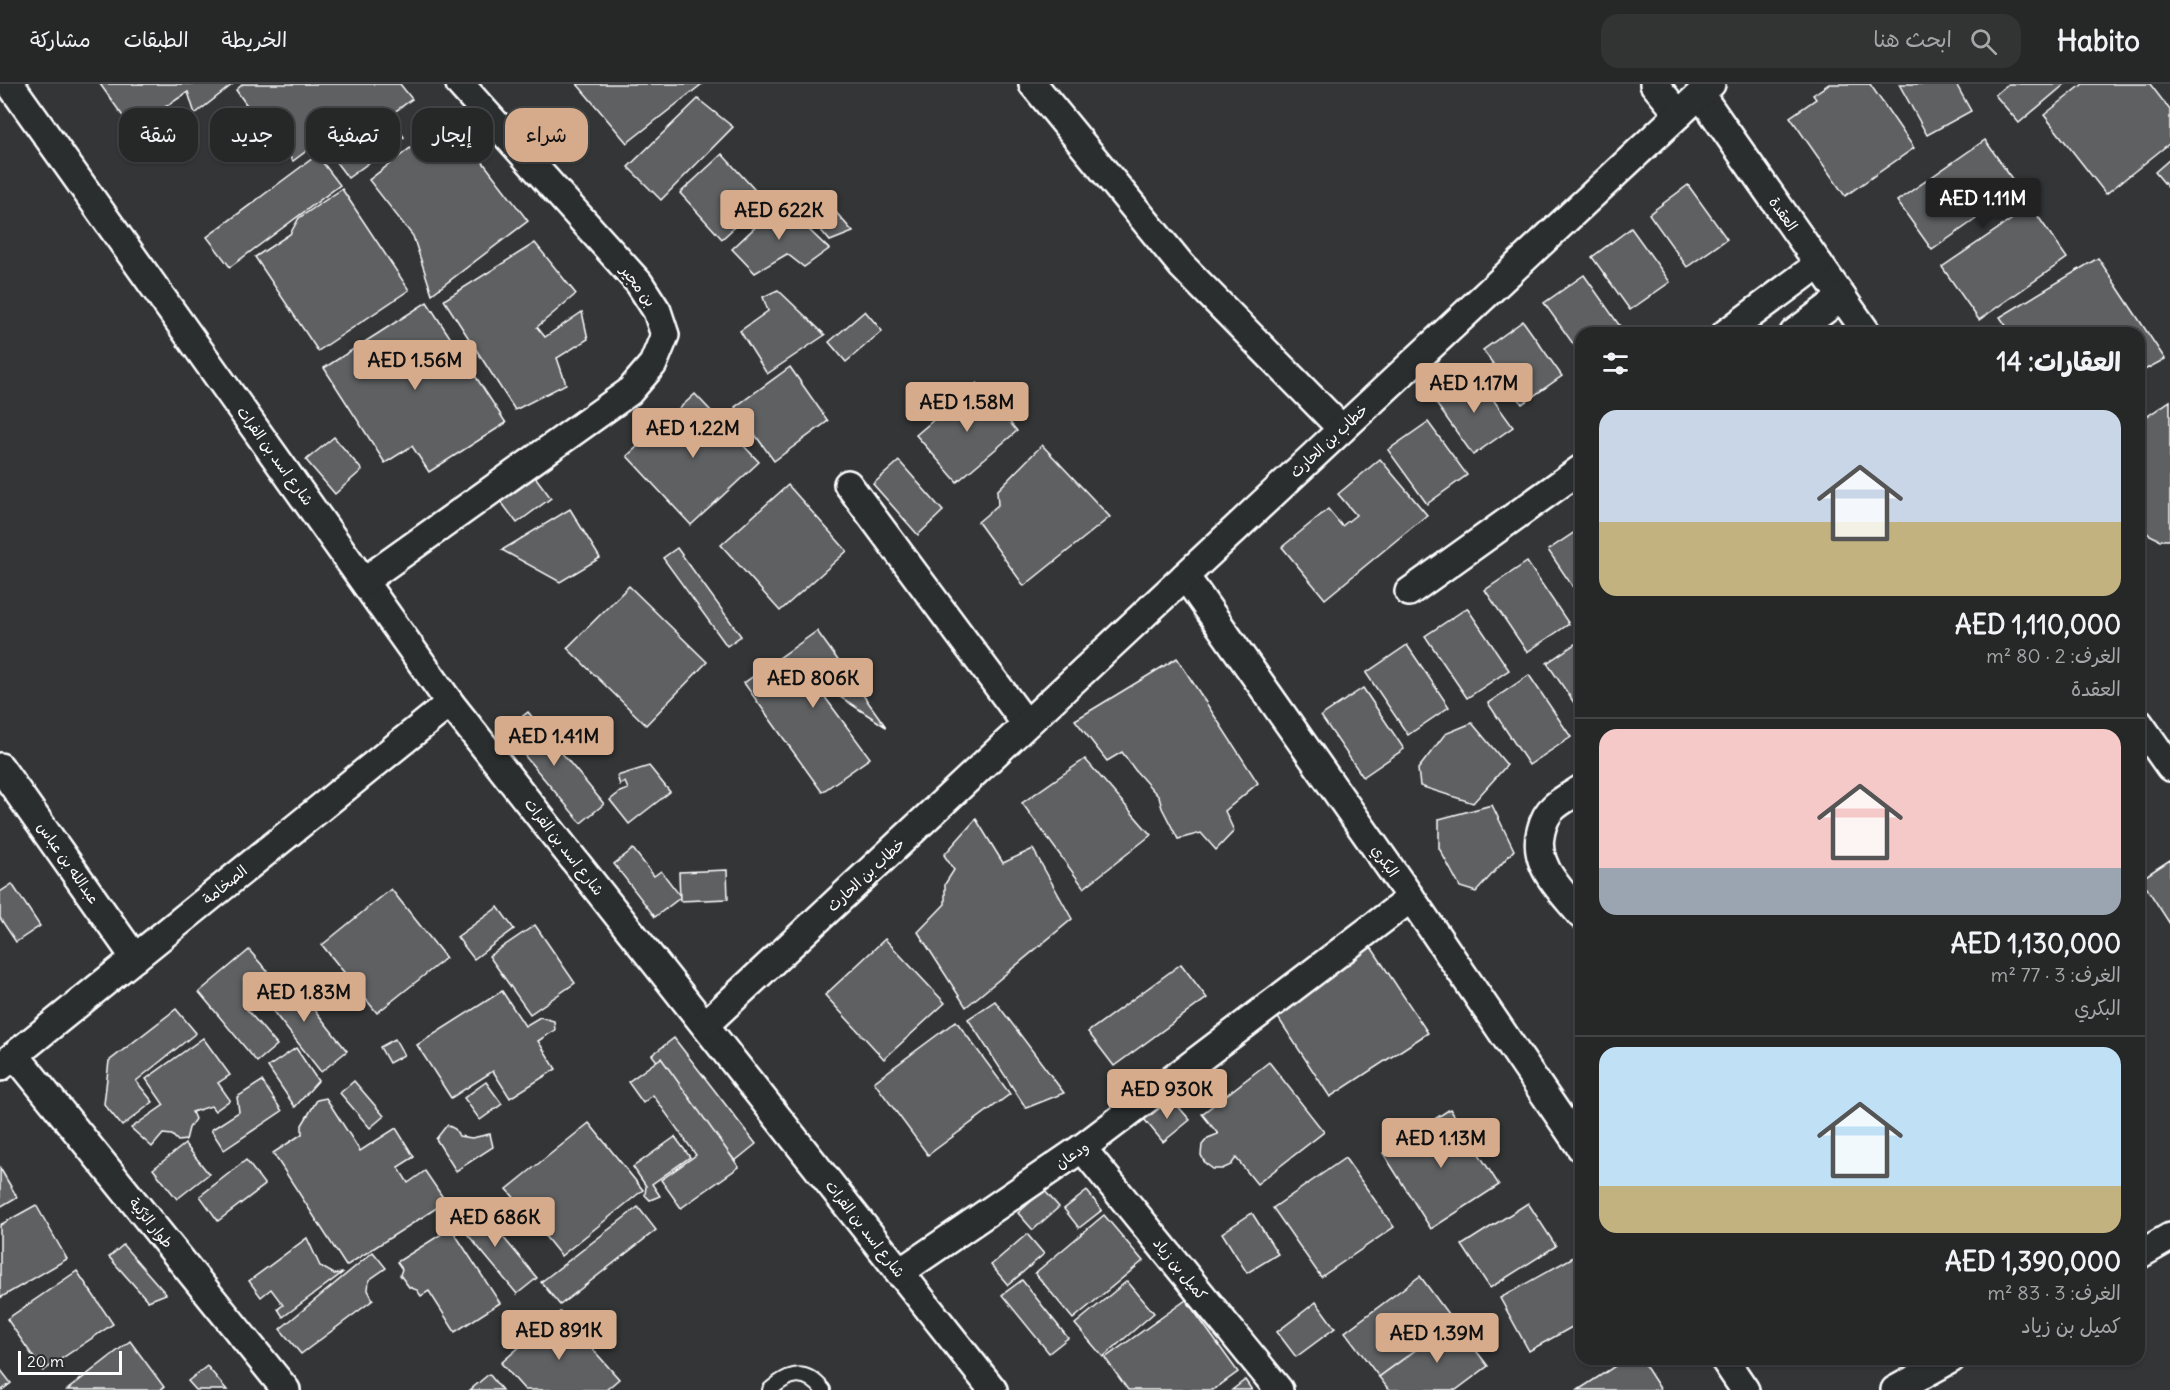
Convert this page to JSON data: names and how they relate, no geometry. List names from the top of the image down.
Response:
{
  "streets": {
    "street": [
      "العقدة",
      "بن مجير",
      "خطاب بن الحارث",
      "شارع اسد بن الفرات",
      "البكري",
      "عبدالله بن عباس",
      "الصخامة",
      "ودعان",
      "طوار الرّكية",
      "كميل بن زياد"
    ]
  },
  "crossings": [
    ["العقدة", "خطاب بن الحارث"],
    ["بن مجير", "شارع اسد بن الفرات"],
    ["خطاب بن الحارث", "شارع اسد بن الفرات"],
    ["خطاب بن الحارث", "البكري"],
    ["شارع اسد بن الفرات", "الصخامة"],
    ["شارع اسد بن الفرات", "ودعان"],
    ["البكري", "ودعان"],
    ["عبدالله بن عباس", "الصخامة"],
    ["الصخامة", "طوار الرّكية"],
    ["ودعان", "كميل بن زياد"]
  ],
  "scale_bar": "20 m",
  "page": {
    "header": "Habito",
    "search": "ابحث هنا",
    "nav": ["الخريطة", "الطبقات", "مشاركة"],
    "chip": [
      "شراء",
      "إيجار",
      "تصفية",
      "جديد",
      "شقة"
    ],
    "price": [
      "AED 1.11M",
      "AED 622K",
      "AED 1.56M",
      "AED 1.17M",
      "AED 1.58M",
      "AED 1.22M",
      "AED 806K",
      "AED 1.41M",
      "AED 1.83M",
      "AED 930K",
      "AED 1.13M",
      "AED 686K",
      "AED 891K",
      "AED 1.39M"
    ],
    "heading": "العقارات: 14",
    "list": [
      {
        "name": "AED 1,110,000",
        "note": "الغرف: 2 · 80 m² · العقدة"
      },
      {
        "name": "AED 1,130,000",
        "note": "الغرف: 3 · 77 m² · البكري"
      },
      {
        "name": "AED 1,390,000",
        "note": "الغرف: 3 · 83 m² · كميل بن زياد"
      }
    ],
    "scale": "20 m"
  }
}
